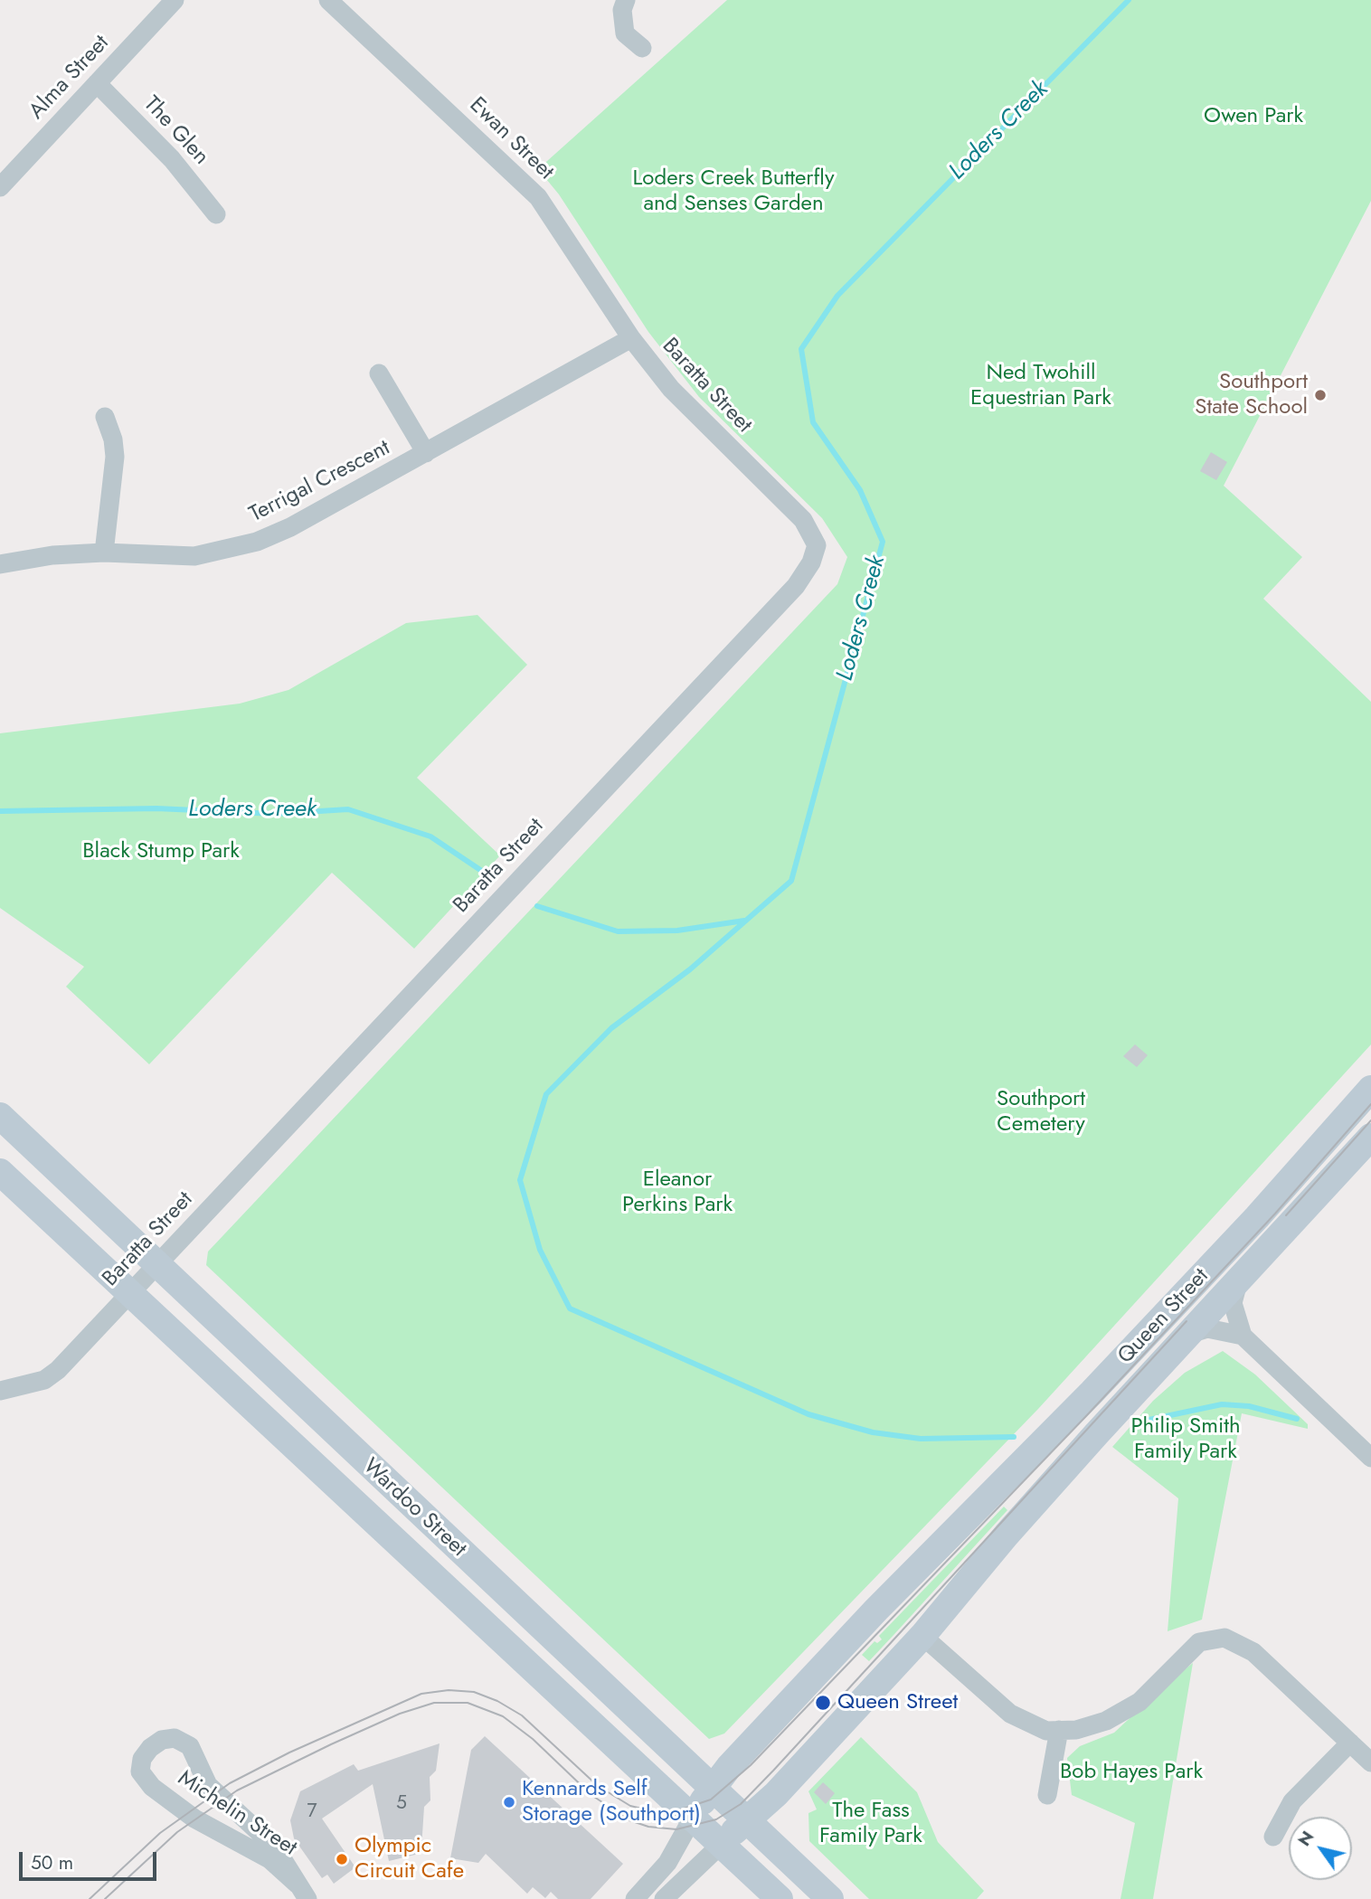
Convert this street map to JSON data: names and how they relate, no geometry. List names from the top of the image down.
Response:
{
  "streets": {
    "main road": ["Queen Street", "Wardoo Street"],
    "street": [
      "Alma Street",
      "The Glen",
      "Ewan Street",
      "Baratta Street",
      "Terrigal Crescent",
      "Michelin Street"
    ]
  },
  "crossings": [
    ["Alma Street", "The Glen"],
    ["Ewan Street", "Baratta Street"],
    ["Ewan Street", "Terrigal Crescent"],
    ["Baratta Street", "Terrigal Crescent"],
    ["Baratta Street", "Wardoo Street"],
    ["Queen Street", "Wardoo Street"]
  ],
  "water": ["Loders Creek"],
  "parks": [
    "Owen Park",
    "Loders Creek Butterfly and Senses Garden",
    "Ned Twohill Equestrian Park",
    "Black Stump Park",
    "Southport Cemetery",
    "Eleanor Perkins Park",
    "Philip Smith Family Park",
    "Bob Hayes Park",
    "The Fass Family Park"
  ],
  "places": [
    "Southport State School",
    "Queen Street",
    "Kennards Self Storage (Southport)",
    "Olympic Circuit Cafe"
  ],
  "house_numbers": ["5", "7"],
  "scale_bar": "50 m",
  "north": "top left"
}
